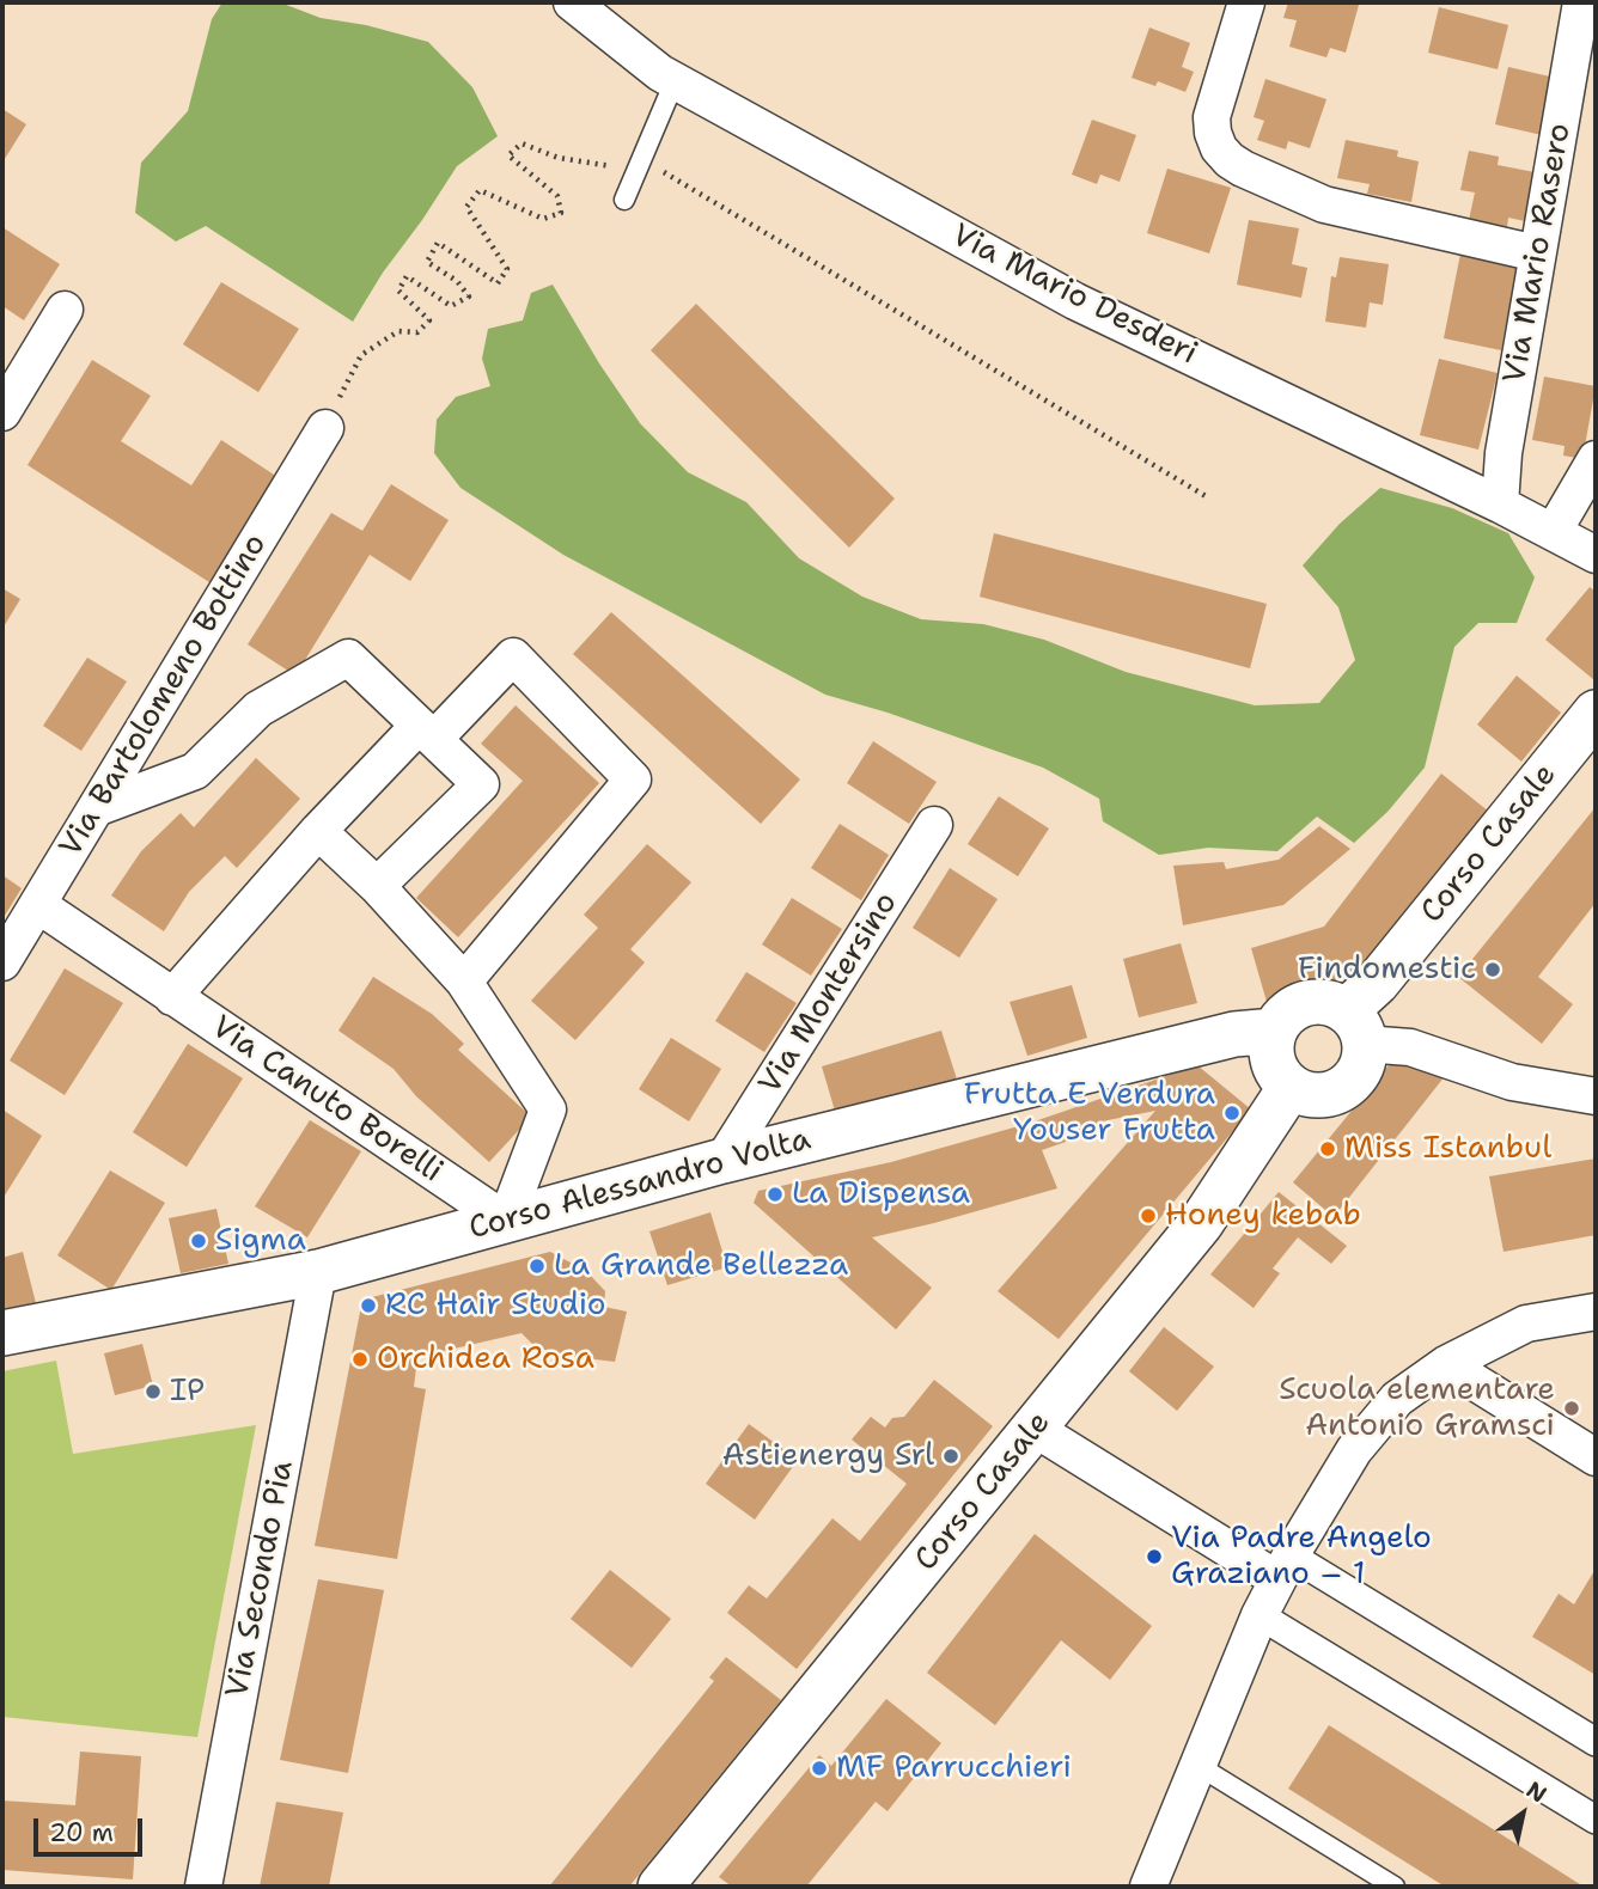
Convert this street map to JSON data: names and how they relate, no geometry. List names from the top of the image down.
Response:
{
  "streets": {
    "street": [
      "Via Mario Rasero",
      "Via Mario Desderi",
      "Via Bartolomeno Bottino",
      "Corso Casale",
      "Via Montersino",
      "Via Canuto Borelli",
      "Corso Alessandro Volta",
      "Via Secondo Pia"
    ]
  },
  "crossings": [
    ["Via Mario Rasero", "Via Mario Desderi"],
    ["Via Bartolomeno Bottino", "Via Canuto Borelli"],
    ["Corso Casale", "Corso Alessandro Volta"],
    ["Via Montersino", "Corso Alessandro Volta"],
    ["Via Canuto Borelli", "Corso Alessandro Volta"],
    ["Corso Alessandro Volta", "Via Secondo Pia"]
  ],
  "places": [
    "Findomestic",
    "Frutta E Verdura Youser Frutta",
    "Miss Istanbul",
    "La Dispensa",
    "Honey kebab",
    "Sigma",
    "La Grande Bellezza",
    "RC Hair Studio",
    "Orchidea Rosa",
    "IP",
    "Scuola elementare Antonio Gramsci",
    "Astienergy Srl",
    "Via Padre Angelo Graziano – 1",
    "MF Parrucchieri"
  ],
  "scale_bar": "20 m",
  "north": "top right"
}
